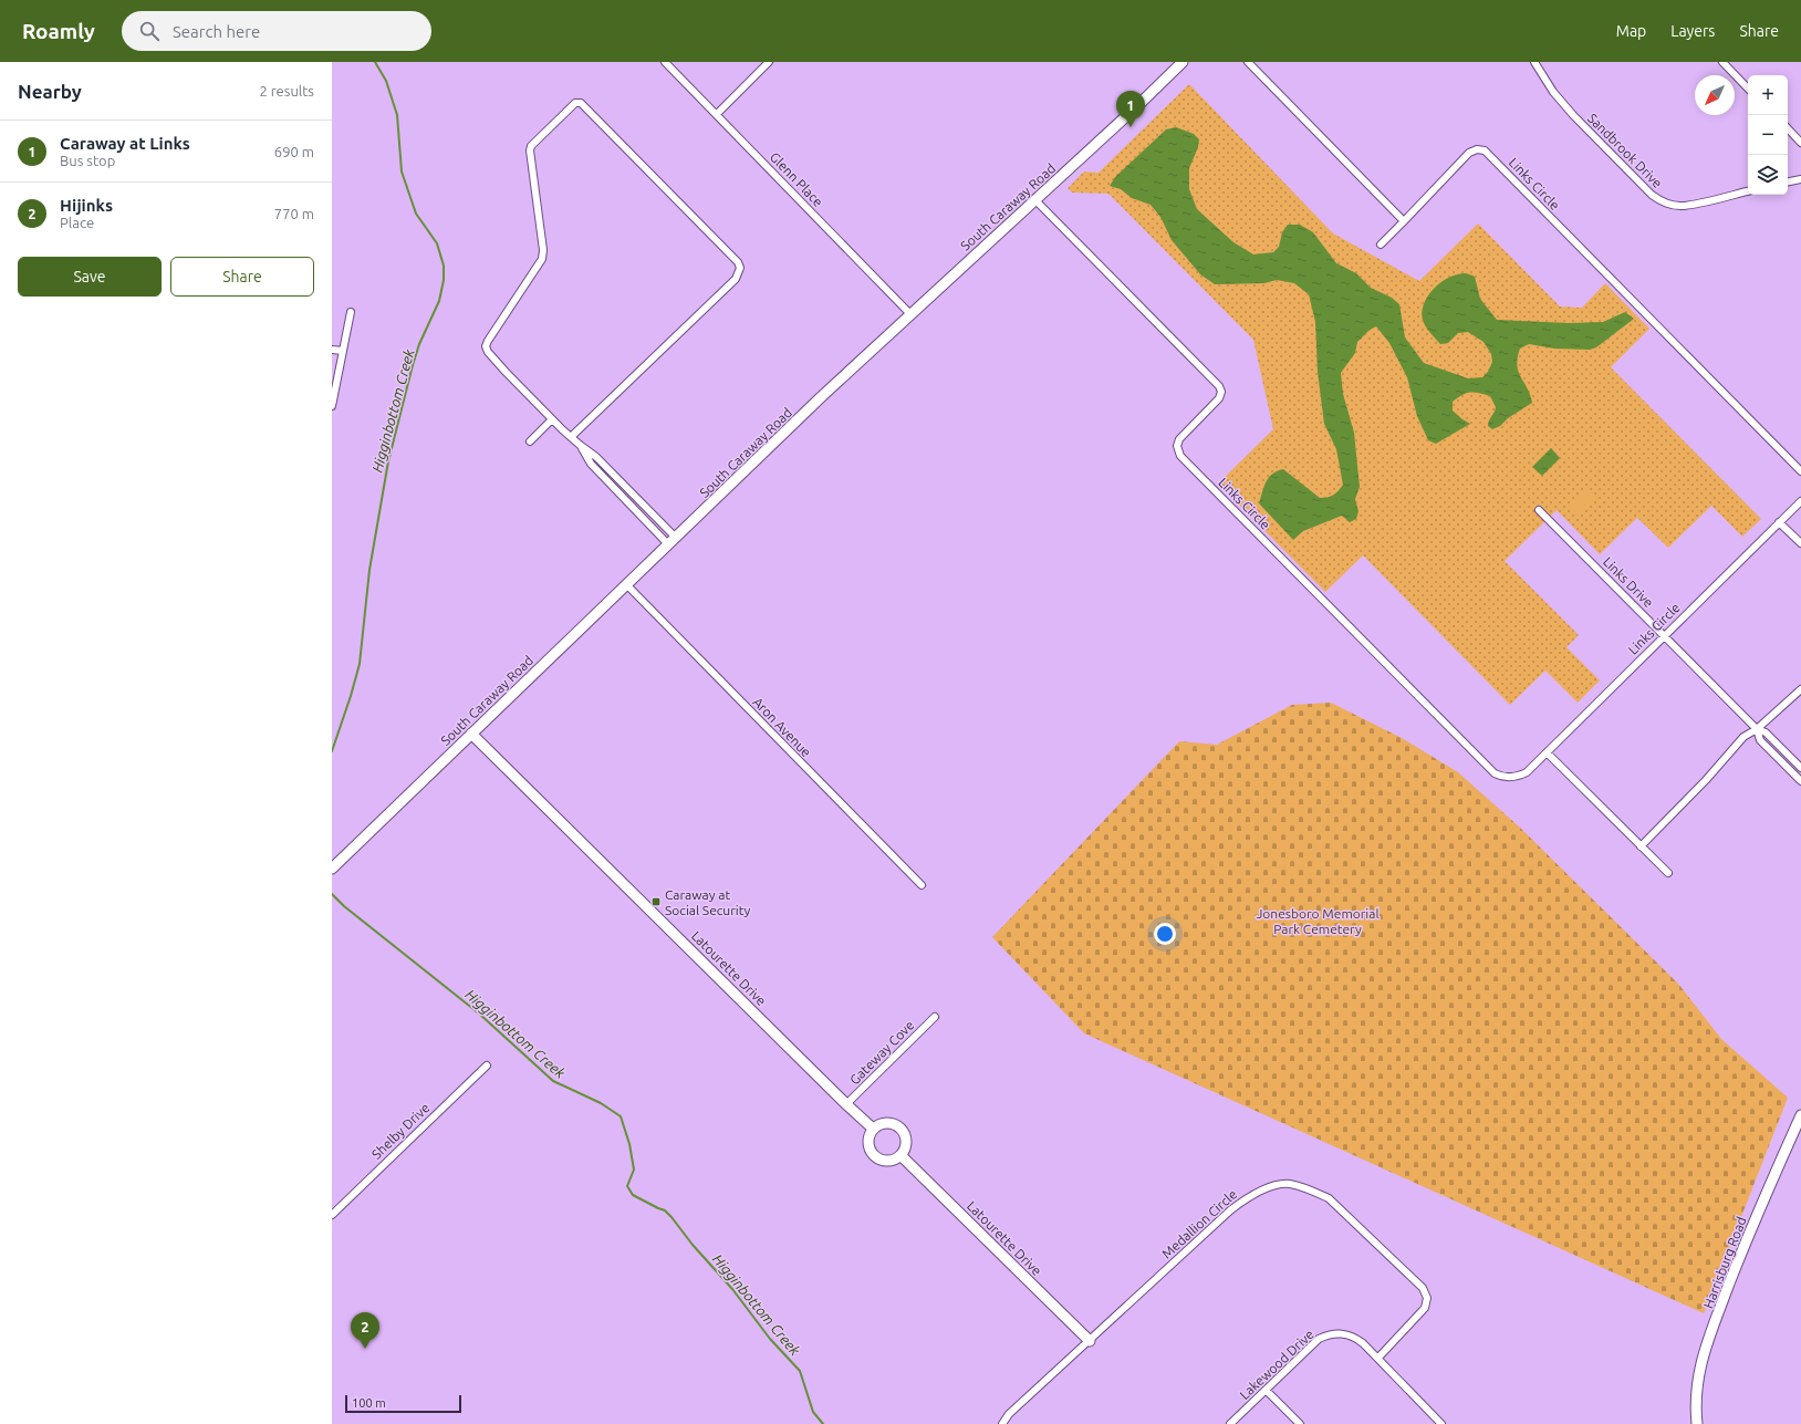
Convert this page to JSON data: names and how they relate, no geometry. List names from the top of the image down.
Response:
{
  "streets": {
    "street": [
      "Sandbrook Drive",
      "Glenn Place",
      "Links Circle",
      "South Caraway Road",
      "Links Drive",
      "Aron Avenue",
      "Latourette Drive",
      "Gateway Cove",
      "Shelby Drive",
      "Medallion Circle",
      "Harrisburg Road",
      "Lakewood Drive"
    ]
  },
  "crossings": [
    ["Glenn Place", "South Caraway Road"],
    ["Links Circle", "South Caraway Road"],
    ["Links Circle", "Links Drive"],
    ["South Caraway Road", "Aron Avenue"],
    ["South Caraway Road", "Latourette Drive"],
    ["Latourette Drive", "Gateway Cove"],
    ["Latourette Drive", "Medallion Circle"],
    ["Medallion Circle", "Lakewood Drive"]
  ],
  "water": ["Higginbottom Creek"],
  "parks": ["Jonesboro Memorial Park Cemetery"],
  "places": {
    "transit": ["Caraway at Social Security"]
  },
  "scale_bar": "100 m",
  "north": "bottom left",
  "page": {
    "header": "Roamly",
    "search": "Search here",
    "nav": ["Map", "Layers", "Share"],
    "heading": ["Nearby", "2 results"],
    "map_buttons": ["+", "−"],
    "pins": ["1", "2"],
    "list": [
      {
        "mark": "1",
        "name": "Caraway at Links",
        "note": "Bus stop",
        "value": "690 m"
      },
      {
        "mark": "2",
        "name": "Hijinks",
        "note": "Place",
        "value": "770 m"
      }
    ],
    "buttons": ["Save", "Share"],
    "scale": "100 m"
  }
}
